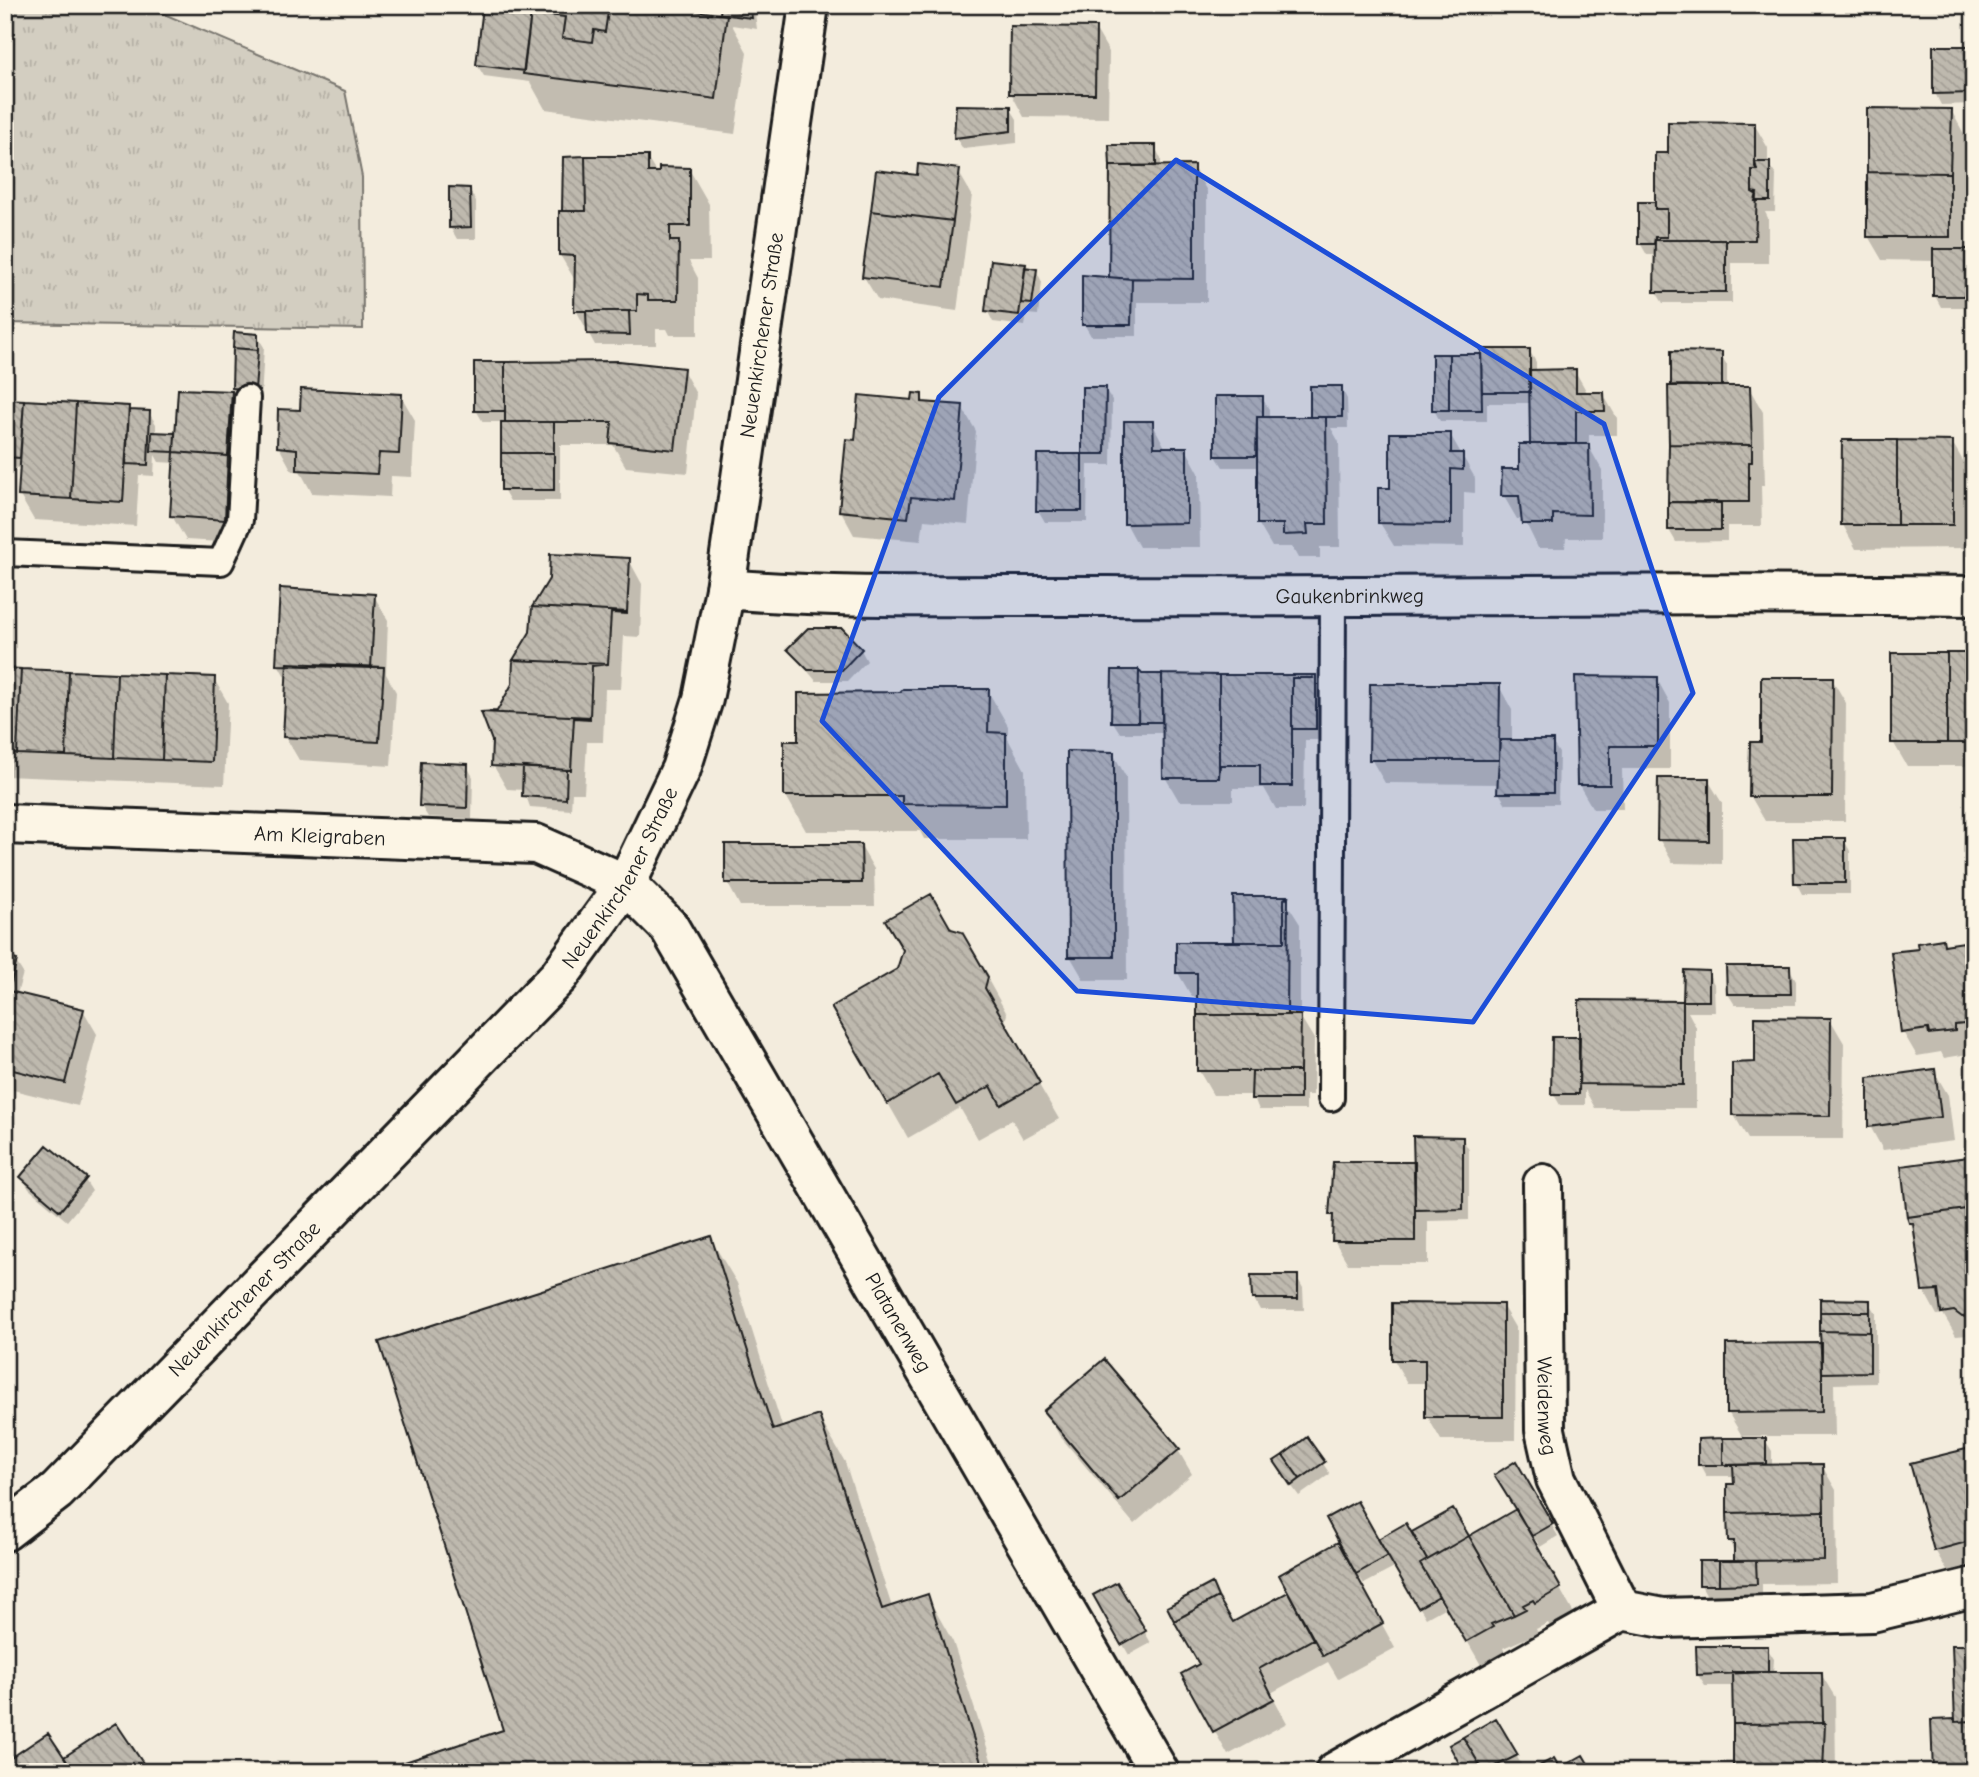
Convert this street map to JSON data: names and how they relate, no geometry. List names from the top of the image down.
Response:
{
  "streets": {
    "street": [
      "Neuenkirchener Straße",
      "Gaukenbrinkweg",
      "Am Kleigraben",
      "Platanenweg",
      "Weidenweg"
    ]
  },
  "crossings": [
    ["Neuenkirchener Straße", "Gaukenbrinkweg"],
    ["Neuenkirchener Straße", "Am Kleigraben"],
    ["Neuenkirchener Straße", "Platanenweg"],
    ["Am Kleigraben", "Platanenweg"]
  ]
}
